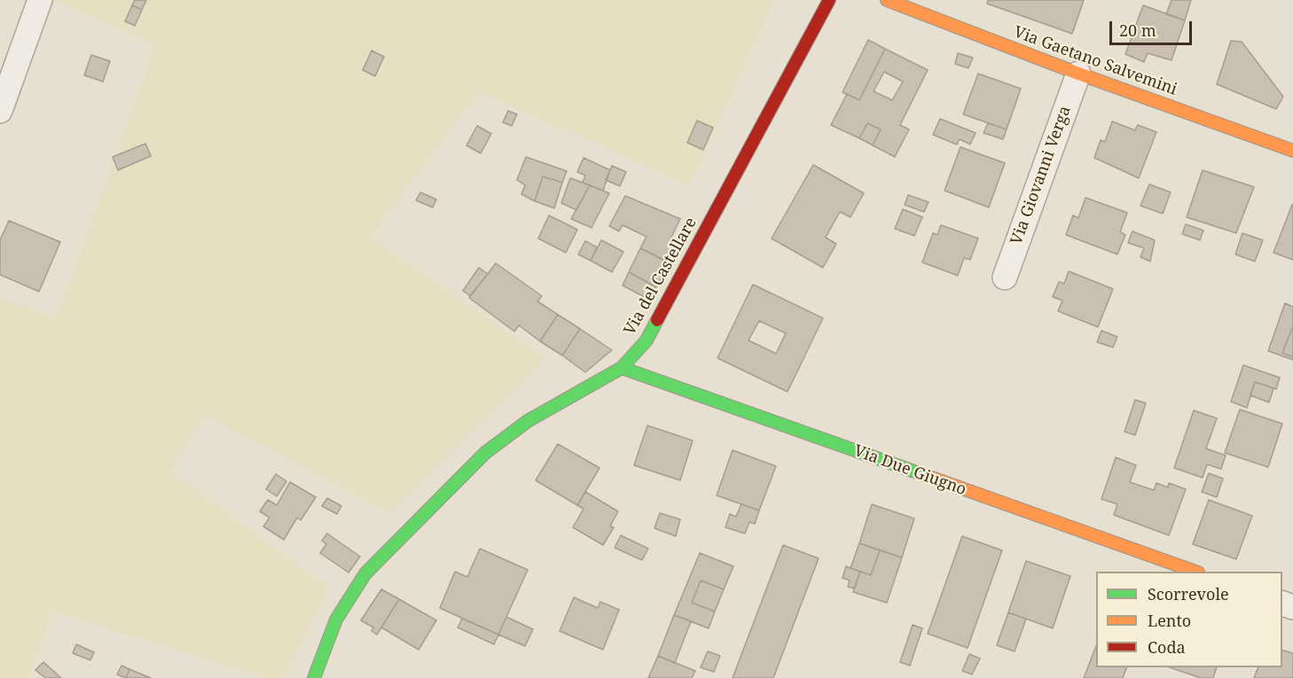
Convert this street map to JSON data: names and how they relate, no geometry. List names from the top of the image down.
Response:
{
  "streets": {
    "street": [
      "Via Gaetano Salvemini",
      "Via Giovanni Verga",
      "Via del Castellare",
      "Via Due Giugno"
    ]
  },
  "crossings": [
    ["Via Gaetano Salvemini", "Via Giovanni Verga"],
    ["Via del Castellare", "Via Due Giugno"]
  ],
  "legend": ["Scorrevole", "Lento", "Coda"],
  "scale_bar": "20 m"
}
